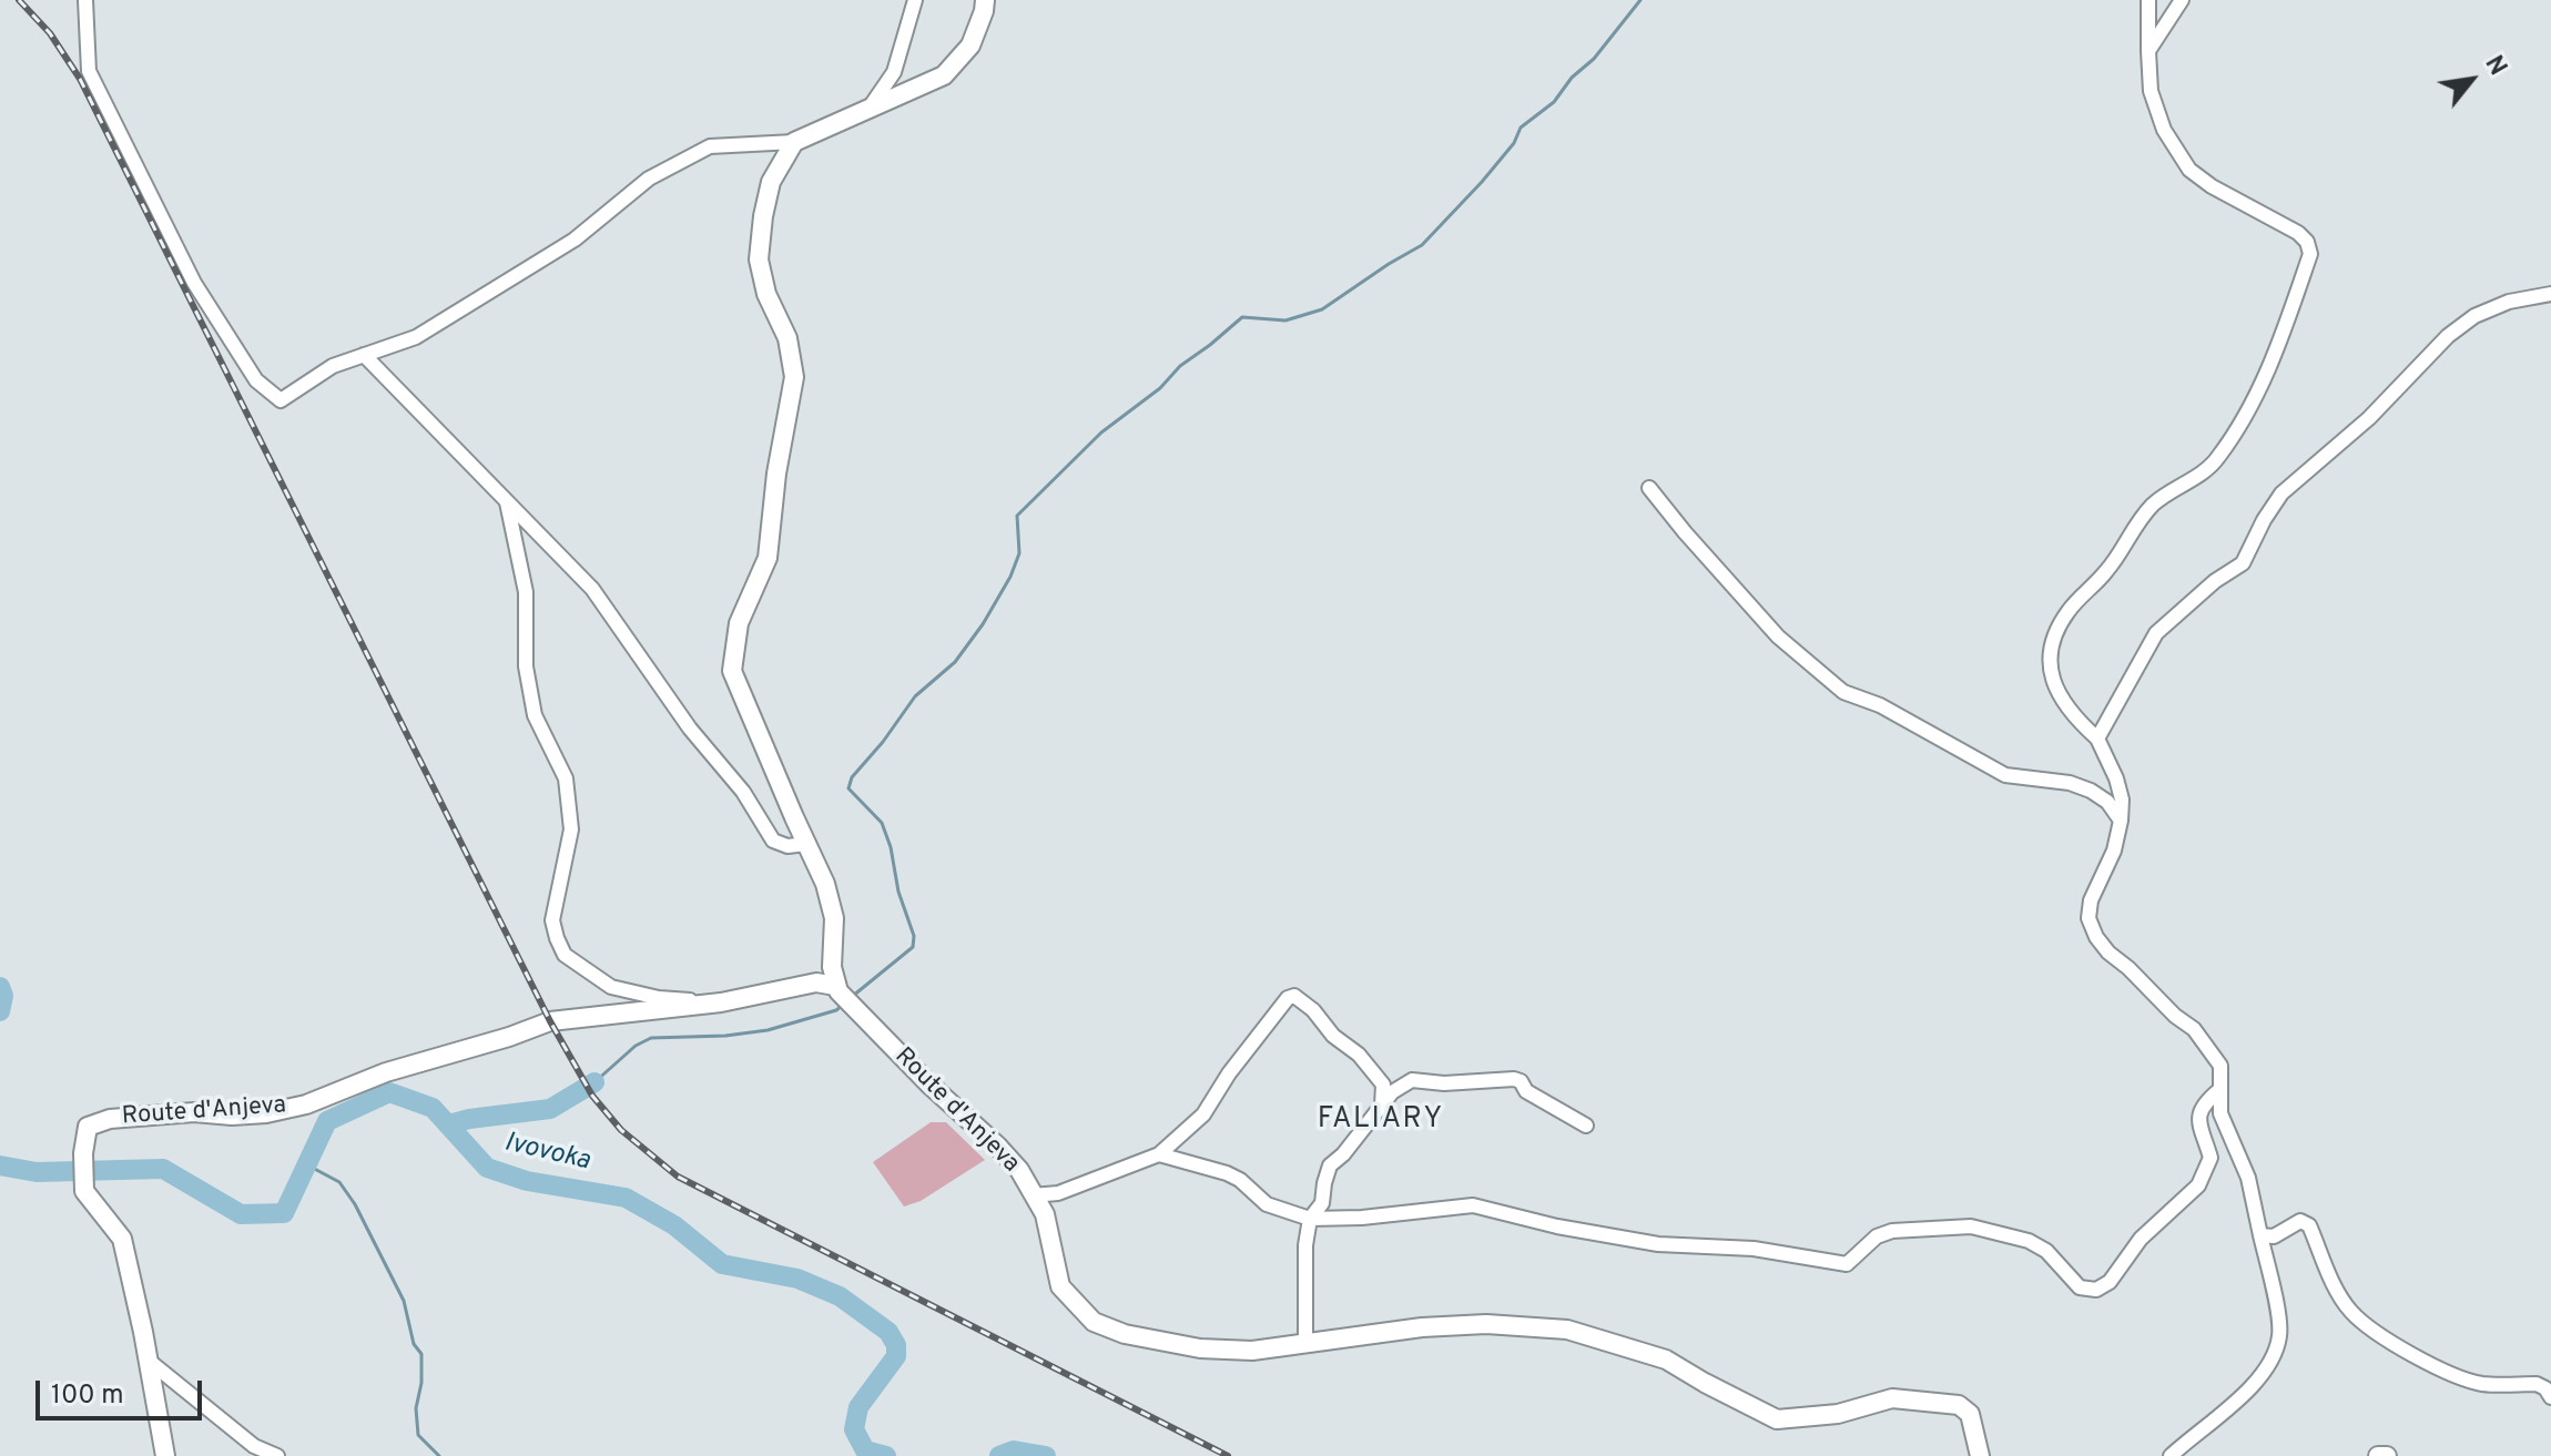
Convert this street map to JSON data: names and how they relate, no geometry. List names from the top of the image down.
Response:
{
  "streets": {
    "street": ["Route d'Anjeva"]
  },
  "districts": ["FALIARY"],
  "water": ["Ivovoka"],
  "scale_bar": "100 m",
  "north": "top right"
}
